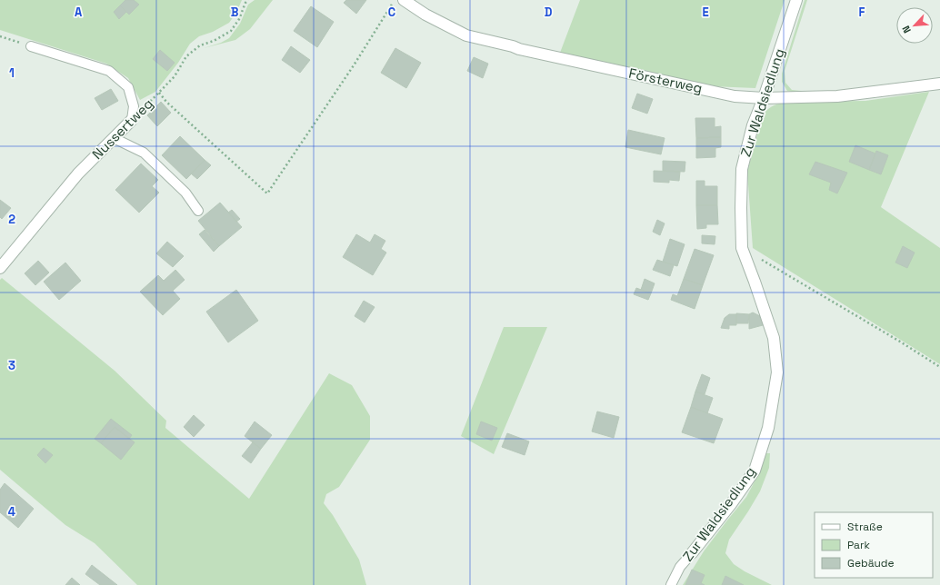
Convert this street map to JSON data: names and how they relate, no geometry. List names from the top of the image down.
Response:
{
  "streets": {
    "street": ["Försterweg", "Zur Waldsiedlung", "Nussertweg"]
  },
  "crossings": [
    ["Försterweg", "Zur Waldsiedlung"]
  ],
  "legend": ["Straße", "Park", "Gebäude"],
  "north": "bottom left",
  "grid": {
    "columns": [
      "A",
      "B",
      "C",
      "D",
      "E",
      "F"
    ],
    "rows": [
      "1",
      "2",
      "3",
      "4"
    ]
  }
}
